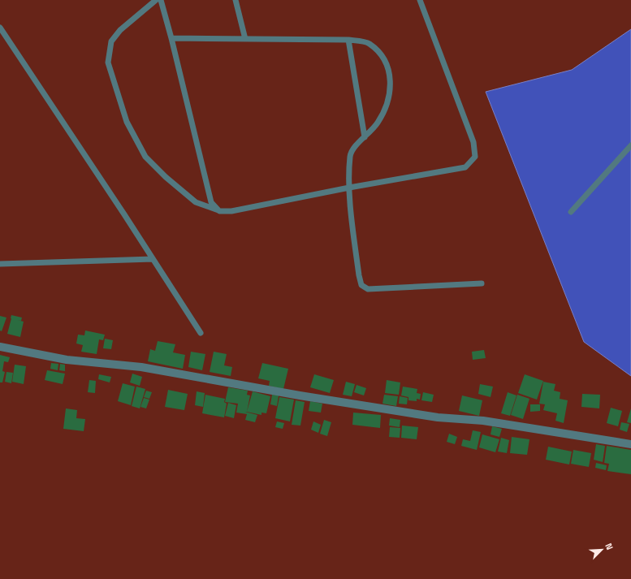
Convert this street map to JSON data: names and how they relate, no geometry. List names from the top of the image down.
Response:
{
  "north": "top right"
}
